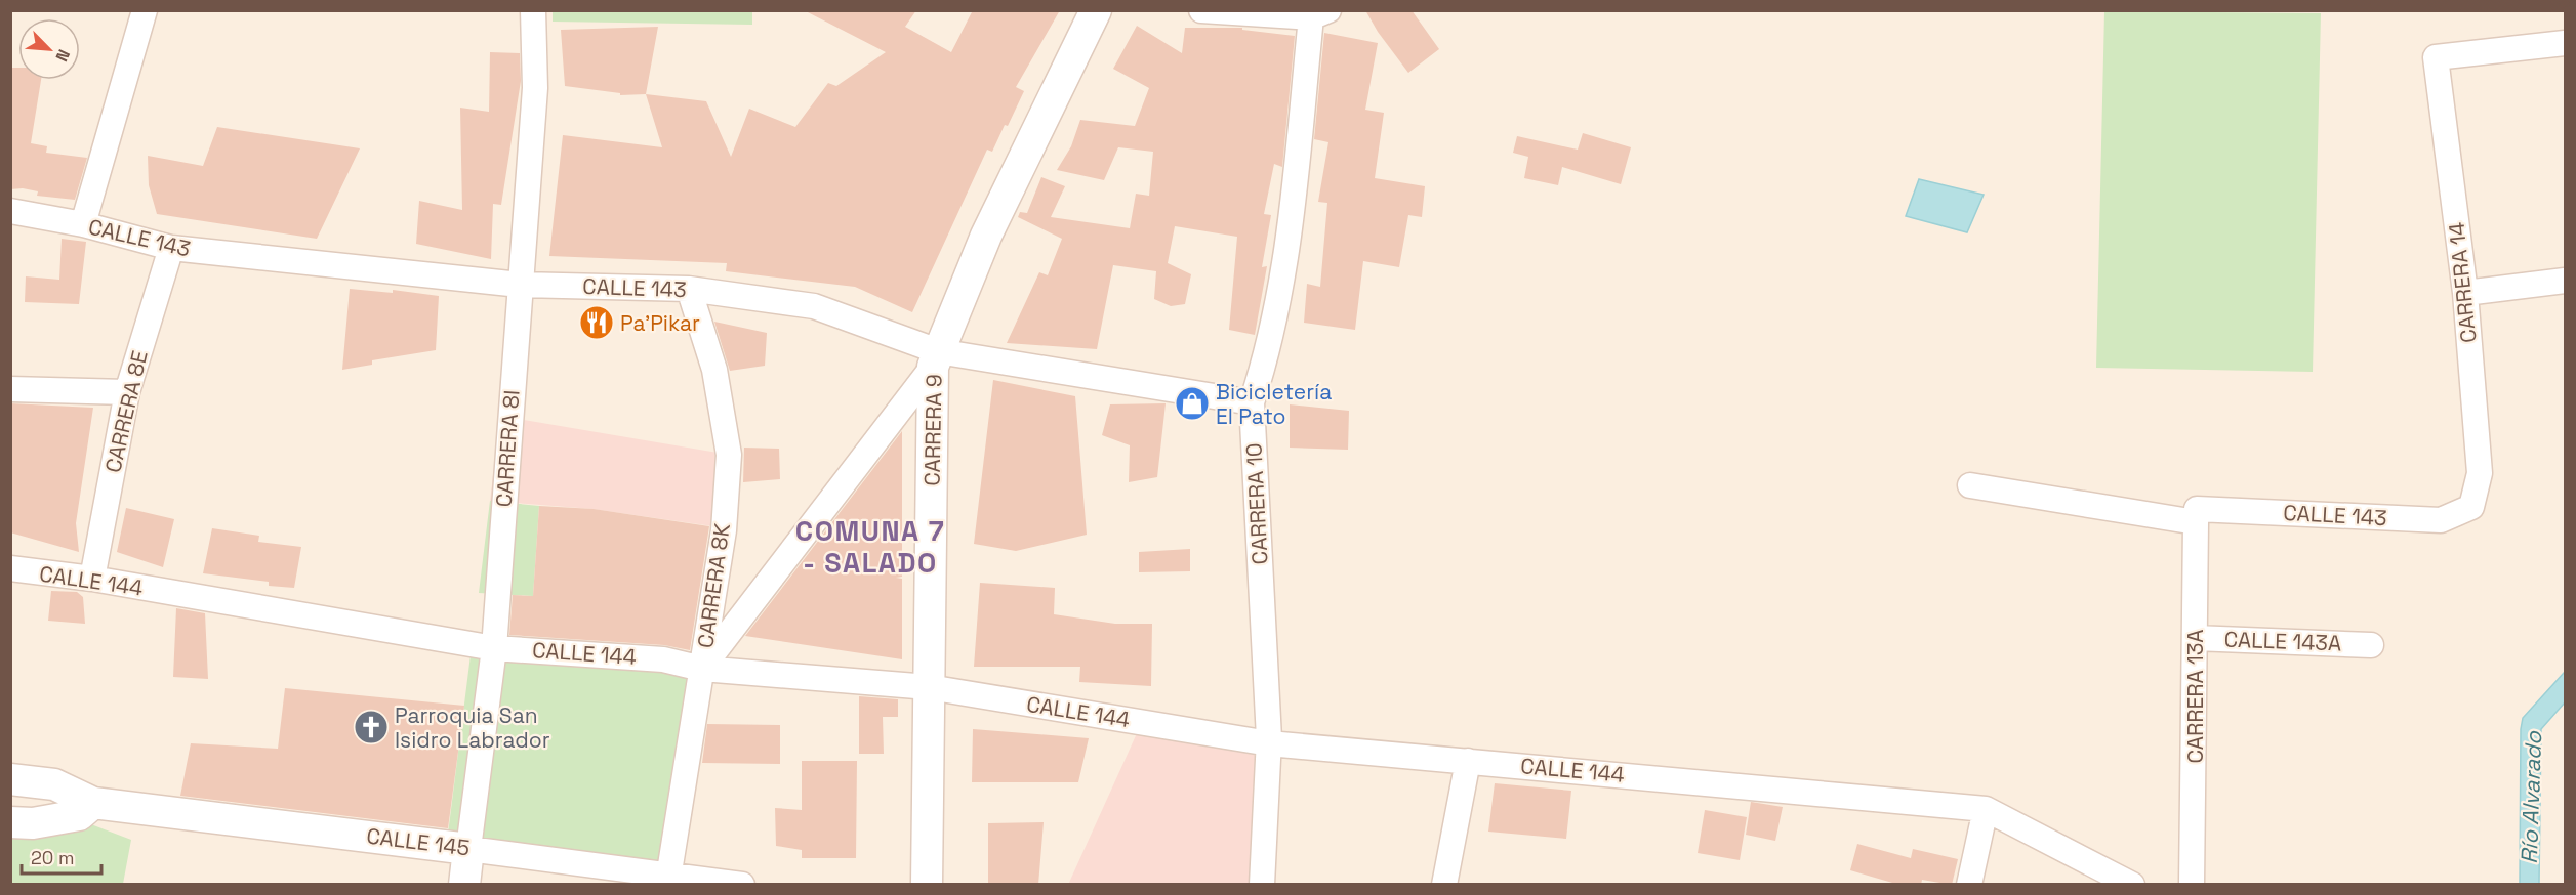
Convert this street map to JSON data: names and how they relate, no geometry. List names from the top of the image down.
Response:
{
  "streets": {
    "street": [
      "CALLE 143",
      "CARRERA 14",
      "CARRERA 8E",
      "CARRERA 9",
      "CARRERA 8I",
      "CARRERA 10",
      "CALLE 144",
      "CARRERA 8K",
      "CALLE 143A",
      "CARRERA 13A",
      "CALLE 145"
    ]
  },
  "crossings": [
    ["CALLE 143", "CARRERA 14"],
    ["CALLE 143", "CARRERA 8E"],
    ["CALLE 143", "CARRERA 9"],
    ["CALLE 143", "CARRERA 8I"],
    ["CALLE 143", "CARRERA 10"],
    ["CALLE 143", "CARRERA 8K"],
    ["CALLE 143", "CARRERA 13A"],
    ["CARRERA 8E", "CALLE 144"],
    ["CARRERA 9", "CALLE 144"],
    ["CARRERA 8I", "CALLE 144"],
    ["CARRERA 8I", "CALLE 145"],
    ["CARRERA 10", "CALLE 144"],
    ["CALLE 144", "CARRERA 8K"],
    ["CARRERA 8K", "CALLE 145"],
    ["CALLE 143A", "CARRERA 13A"]
  ],
  "districts": ["COMUNA 7 - SALADO"],
  "water": ["Río Alvarado"],
  "places": {
    "restaurant": ["Pa'Pikar"],
    "shop": ["Bicicletería El Pato"],
    "church": ["Parroquia San Isidro Labrador"]
  },
  "scale_bar": "20 m",
  "north": "bottom right"
}
